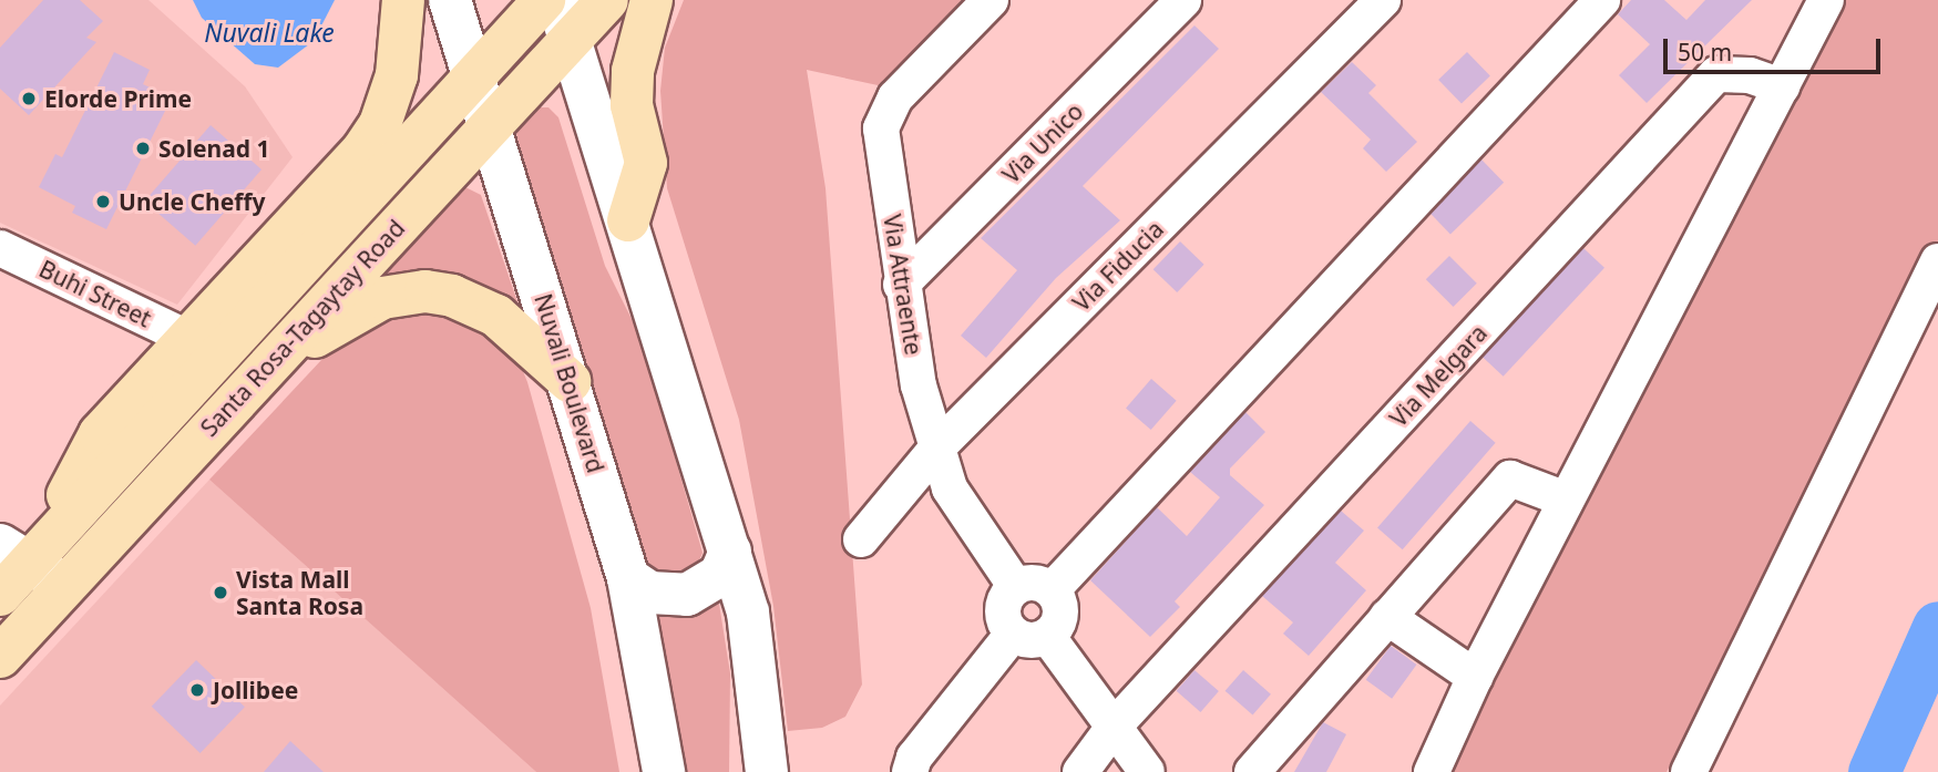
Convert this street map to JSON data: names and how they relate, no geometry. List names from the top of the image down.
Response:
{
  "streets": {
    "main road": ["Santa Rosa-Tagaytay Road", "Nuvali Boulevard"],
    "street": [
      "Via Unico",
      "Via Fiducia",
      "Via Attraente",
      "Buhi Street",
      "Via Melgara"
    ]
  },
  "crossings": [
    ["Via Unico", "Via Attraente"],
    ["Via Fiducia", "Via Attraente"],
    ["Santa Rosa-Tagaytay Road", "Nuvali Boulevard"]
  ],
  "water": ["Nuvali Lake"],
  "places": [
    "Elorde Prime",
    "Solenad 1",
    "Uncle Cheffy",
    "Vista Mall Santa Rosa",
    "Jollibee"
  ],
  "scale_bar": "50 m"
}
